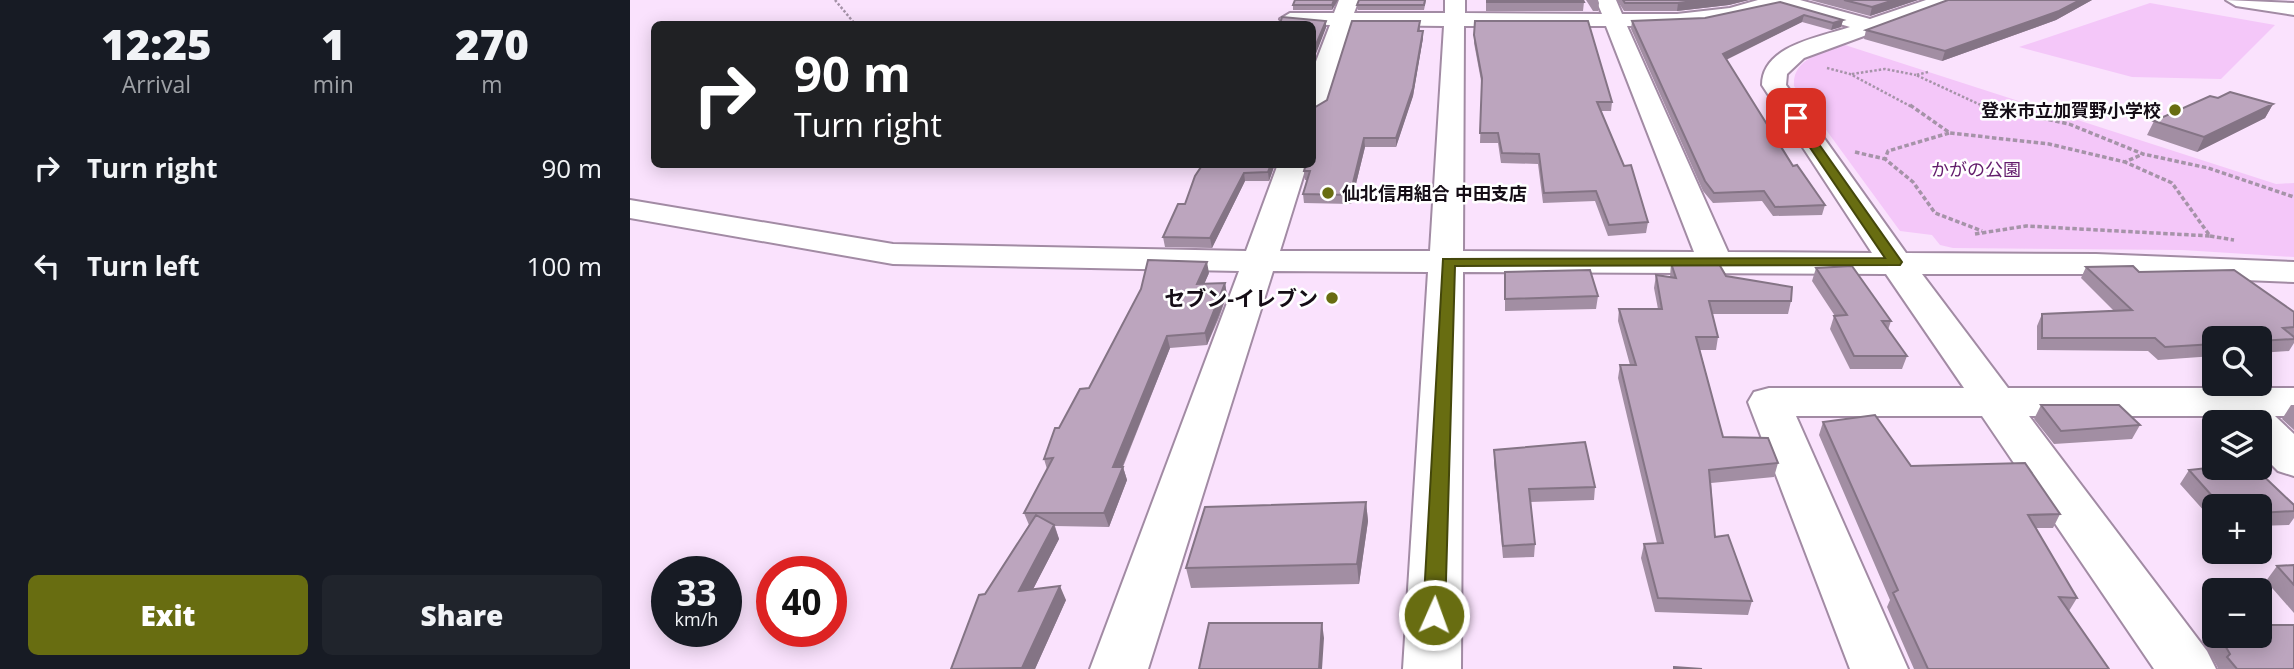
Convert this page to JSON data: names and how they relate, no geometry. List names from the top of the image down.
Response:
{
  "parks": ["かがの公園"],
  "places": ["登米市立加賀野小学校", "仙北信用組合 中田支店", "セブン-イレブン"],
  "page": {
    "eta": [
      "12:25",
      "Arrival",
      "1",
      "min",
      "270",
      "m"
    ],
    "turn": ["90 m", "Turn right"],
    "list": [
      {
        "name": "Turn right",
        "value": "90 m"
      },
      {
        "name": "Turn left",
        "value": "100 m"
      }
    ],
    "map_buttons": ["+", "−"],
    "speed": "33 km/h",
    "limit": "40",
    "buttons": ["Exit", "Share"]
  }
}
